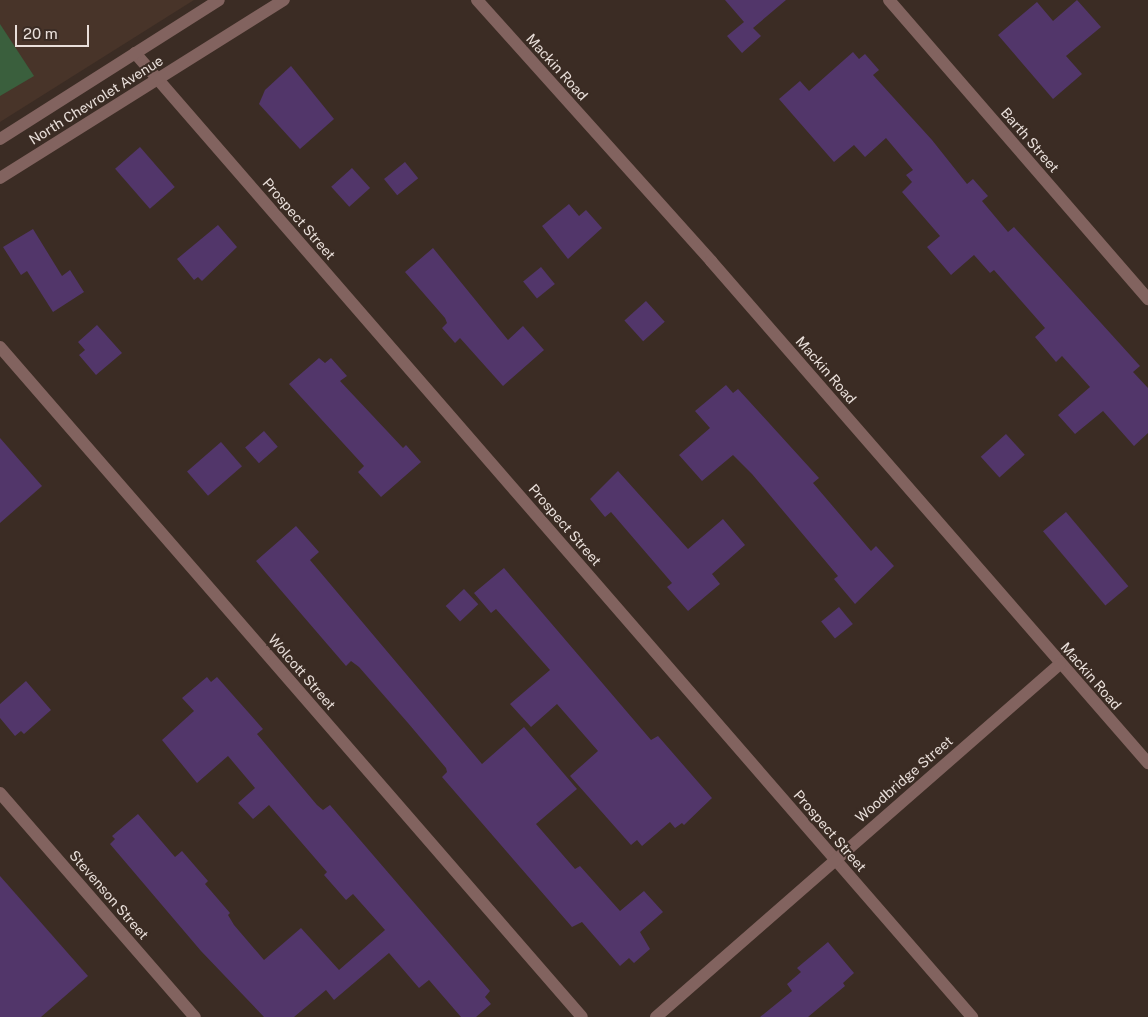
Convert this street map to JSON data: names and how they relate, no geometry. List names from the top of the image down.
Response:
{
  "streets": {
    "street": [
      "Mackin Road",
      "North Chevrolet Avenue",
      "Barth Street",
      "Prospect Street",
      "Wolcott Street",
      "Woodbridge Street",
      "Stevenson Street"
    ]
  },
  "crossings": [
    ["Mackin Road", "Woodbridge Street"],
    ["North Chevrolet Avenue", "Prospect Street"],
    ["Prospect Street", "Woodbridge Street"]
  ],
  "scale_bar": "20 m"
}
